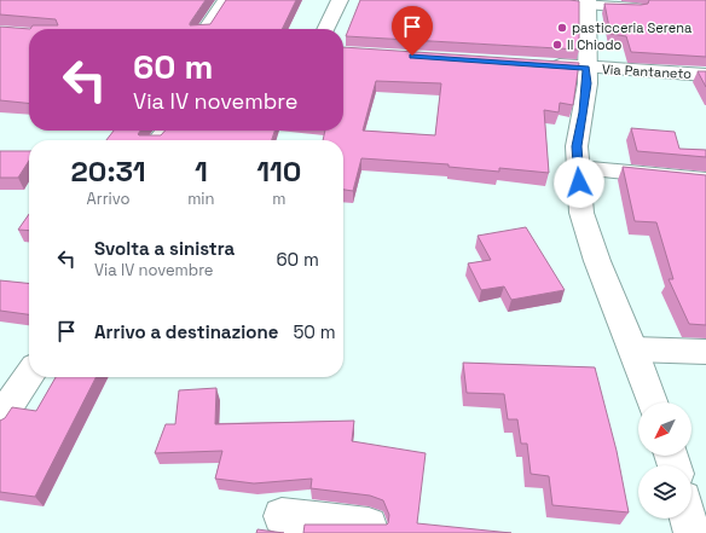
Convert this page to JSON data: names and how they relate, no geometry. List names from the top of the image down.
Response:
{
  "streets": {
    "main road": ["Via Pantaneto"]
  },
  "places": ["pasticceria Serena", "Il Chiodo"],
  "north": "bottom left",
  "page": {
    "turn": ["60 m", "Via IV novembre"],
    "eta": [
      "20:31",
      "Arrivo",
      "1",
      "min",
      "110",
      "m"
    ],
    "list": [
      {
        "name": "Svolta a sinistra",
        "note": "Via IV novembre",
        "value": "60 m"
      },
      {
        "name": "Arrivo a destinazione",
        "value": "50 m"
      }
    ]
  }
}
